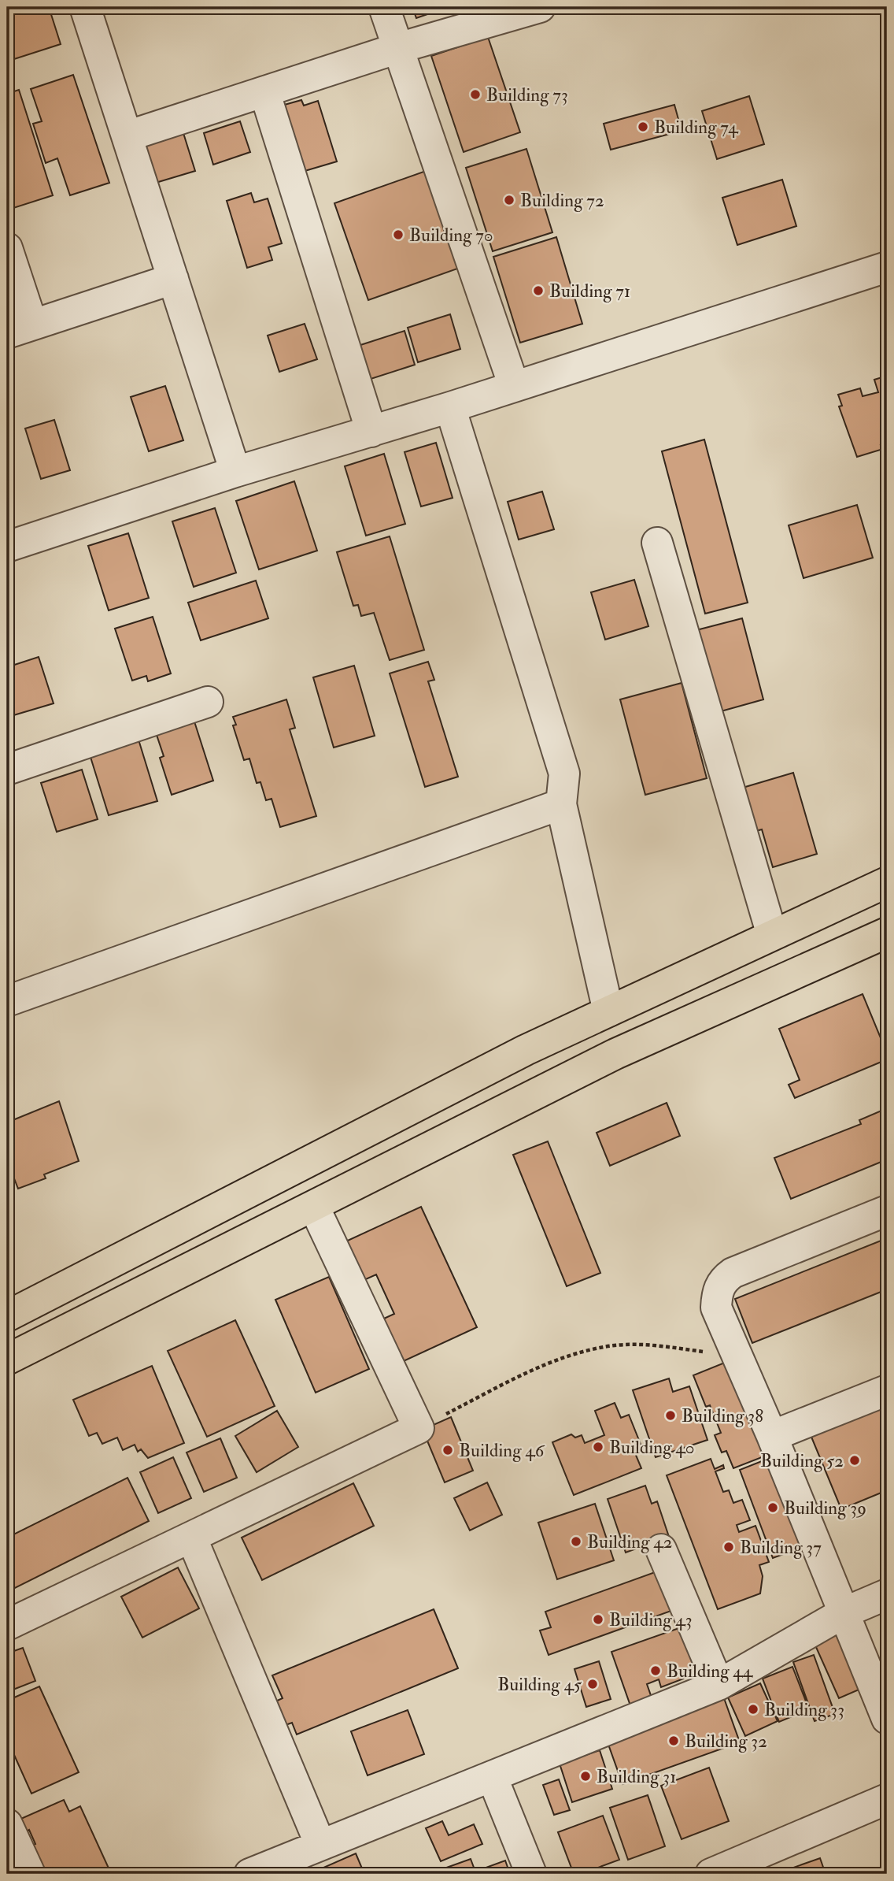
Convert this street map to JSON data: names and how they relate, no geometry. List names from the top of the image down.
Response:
{
  "places": [
    "Building 73",
    "Building 74",
    "Building 72",
    "Building 70",
    "Building 71",
    "Building 38",
    "Building 40",
    "Building 46",
    "Building 52",
    "Building 39",
    "Building 42",
    "Building 37",
    "Building 43",
    "Building 44",
    "Building 45",
    "Building 33",
    "Building 32",
    "Building 31"
  ]
}
